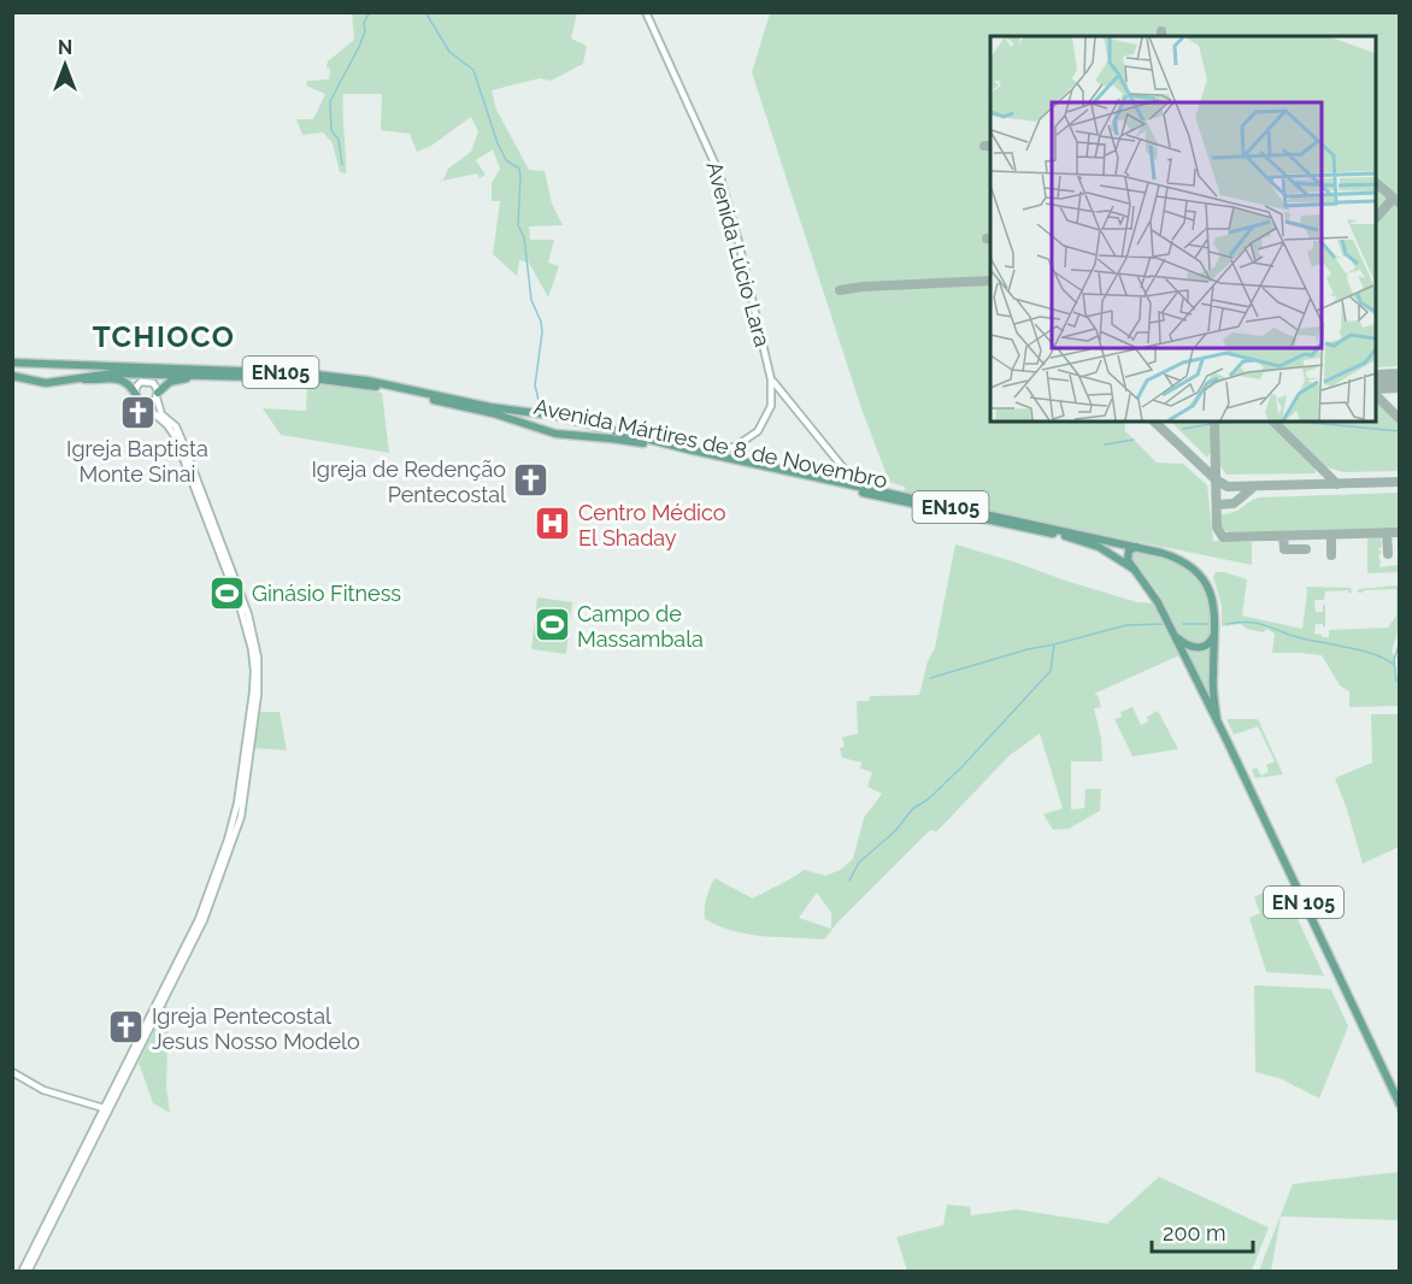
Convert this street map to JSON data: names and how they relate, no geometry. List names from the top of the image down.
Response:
{
  "streets": {
    "main road": ["EN105", "Avenida Mártires de 8 de Novembro", "EN 105"],
    "street": ["Avenida Lúcio Lara"]
  },
  "crossings": [
    ["Avenida Lúcio Lara", "Avenida Mártires de 8 de Novembro"],
    ["EN105", "Avenida Mártires de 8 de Novembro"],
    ["EN105", "EN 105"]
  ],
  "districts": ["TCHIOCO"],
  "places": {
    "church": ["Igreja Baptista Monte Sinai", "Igreja de Redenção Pentecostal", "Igreja Pentecostal Jesus Nosso Modelo"],
    "hospital": ["Centro Médico El Shaday"],
    "sports": ["Ginásio Fitness", "Campo de Massambala"]
  },
  "scale_bar": "200 m",
  "north": "top"
}
